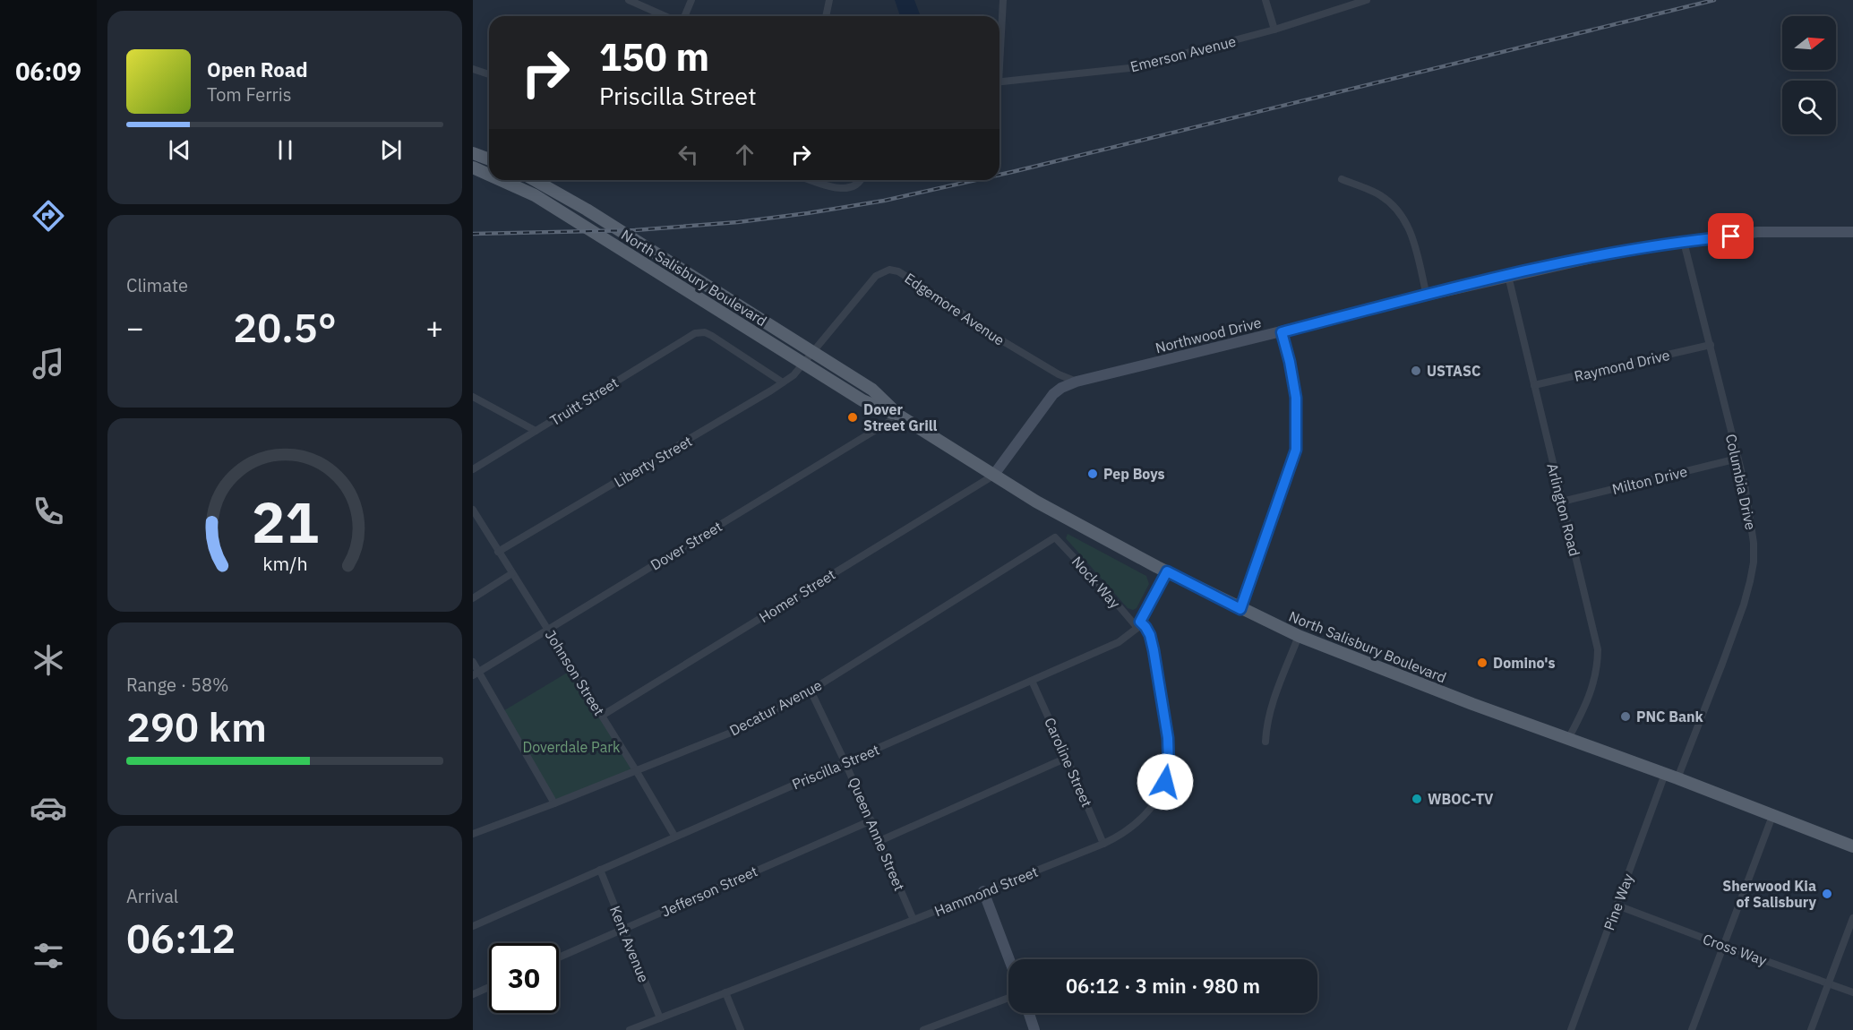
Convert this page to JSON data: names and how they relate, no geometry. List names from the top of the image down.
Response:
{
  "streets": {
    "main road": ["North Salisbury Boulevard"],
    "street": [
      "Emerson Avenue",
      "Edgemore Avenue",
      "Northwood Drive",
      "Raymond Drive",
      "Truitt Street",
      "Liberty Street",
      "Milton Drive",
      "Columbia Drive",
      "Arlington Road",
      "Dover Street",
      "Nock Way",
      "Homer Street",
      "Johnson Street",
      "Decatur Avenue",
      "Caroline Street",
      "Priscilla Street",
      "Queen Anne Street",
      "Jefferson Street",
      "Hammond Street",
      "Pine Way",
      "Kent Avenue",
      "Cross Way"
    ]
  },
  "crossings": [
    ["North Salisbury Boulevard", "Edgemore Avenue"],
    ["North Salisbury Boulevard", "Northwood Drive"],
    ["North Salisbury Boulevard", "Liberty Street"],
    ["North Salisbury Boulevard", "Columbia Drive"],
    ["North Salisbury Boulevard", "Arlington Road"],
    ["North Salisbury Boulevard", "Dover Street"],
    ["North Salisbury Boulevard", "Homer Street"],
    ["North Salisbury Boulevard", "Priscilla Street"],
    ["North Salisbury Boulevard", "Pine Way"],
    ["Edgemore Avenue", "Northwood Drive"],
    ["Edgemore Avenue", "Liberty Street"],
    ["Northwood Drive", "Columbia Drive"],
    ["Northwood Drive", "Arlington Road"],
    ["Northwood Drive", "Homer Street"],
    ["Raymond Drive", "Columbia Drive"],
    ["Raymond Drive", "Arlington Road"],
    ["Truitt Street", "Liberty Street"],
    ["Liberty Street", "Johnson Street"],
    ["Milton Drive", "Columbia Drive"],
    ["Milton Drive", "Arlington Road"],
    ["Dover Street", "Johnson Street"],
    ["Nock Way", "Decatur Avenue"],
    ["Nock Way", "Priscilla Street"],
    ["Nock Way", "Hammond Street"],
    ["Homer Street", "Johnson Street"],
    ["Johnson Street", "Decatur Avenue"],
    ["Johnson Street", "Priscilla Street"],
    ["Decatur Avenue", "Queen Anne Street"],
    ["Caroline Street", "Priscilla Street"],
    ["Caroline Street", "Hammond Street"],
    ["Priscilla Street", "Queen Anne Street"],
    ["Priscilla Street", "Hammond Street"],
    ["Priscilla Street", "Kent Avenue"],
    ["Queen Anne Street", "Jefferson Street"],
    ["Queen Anne Street", "Hammond Street"],
    ["Jefferson Street", "Kent Avenue"],
    ["Hammond Street", "Kent Avenue"],
    ["Pine Way", "Cross Way"]
  ],
  "parks": ["Doverdale Park"],
  "places": [
    "USTASC",
    "Dover Street Grill",
    "Pep Boys",
    "Domino's",
    "PNC Bank",
    "WBOC-TV",
    "Sherwood Kia of Salisbury"
  ],
  "north": "right",
  "page": {
    "tabs": "06:09",
    "turn": ["150 m", "Priscilla Street"],
    "song": ["Open Road", "Tom Ferris"],
    "tile": [
      "Climate",
      ["Range · 58%", "290 km"],
      ["Arrival", "06:12"]
    ],
    "heat": ["−", "20.5°", "+"],
    "limit": "30",
    "trip": "06:12 · 3 min · 980 m",
    "gauge": ["21", "km/h"]
  }
}
